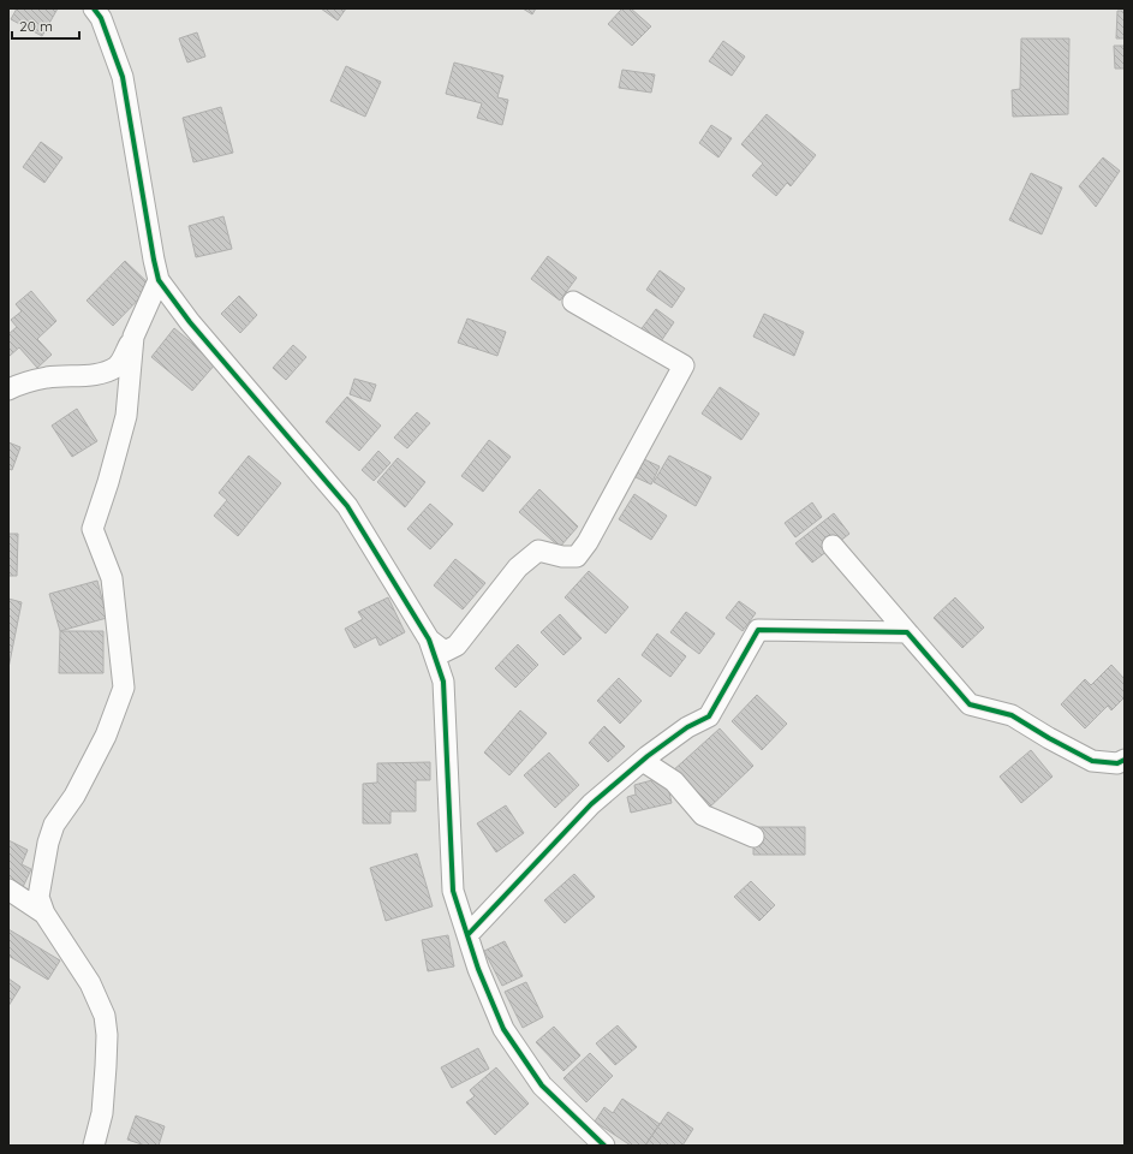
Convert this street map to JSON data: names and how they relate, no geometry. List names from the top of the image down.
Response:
{
  "scale_bar": "20 m"
}
